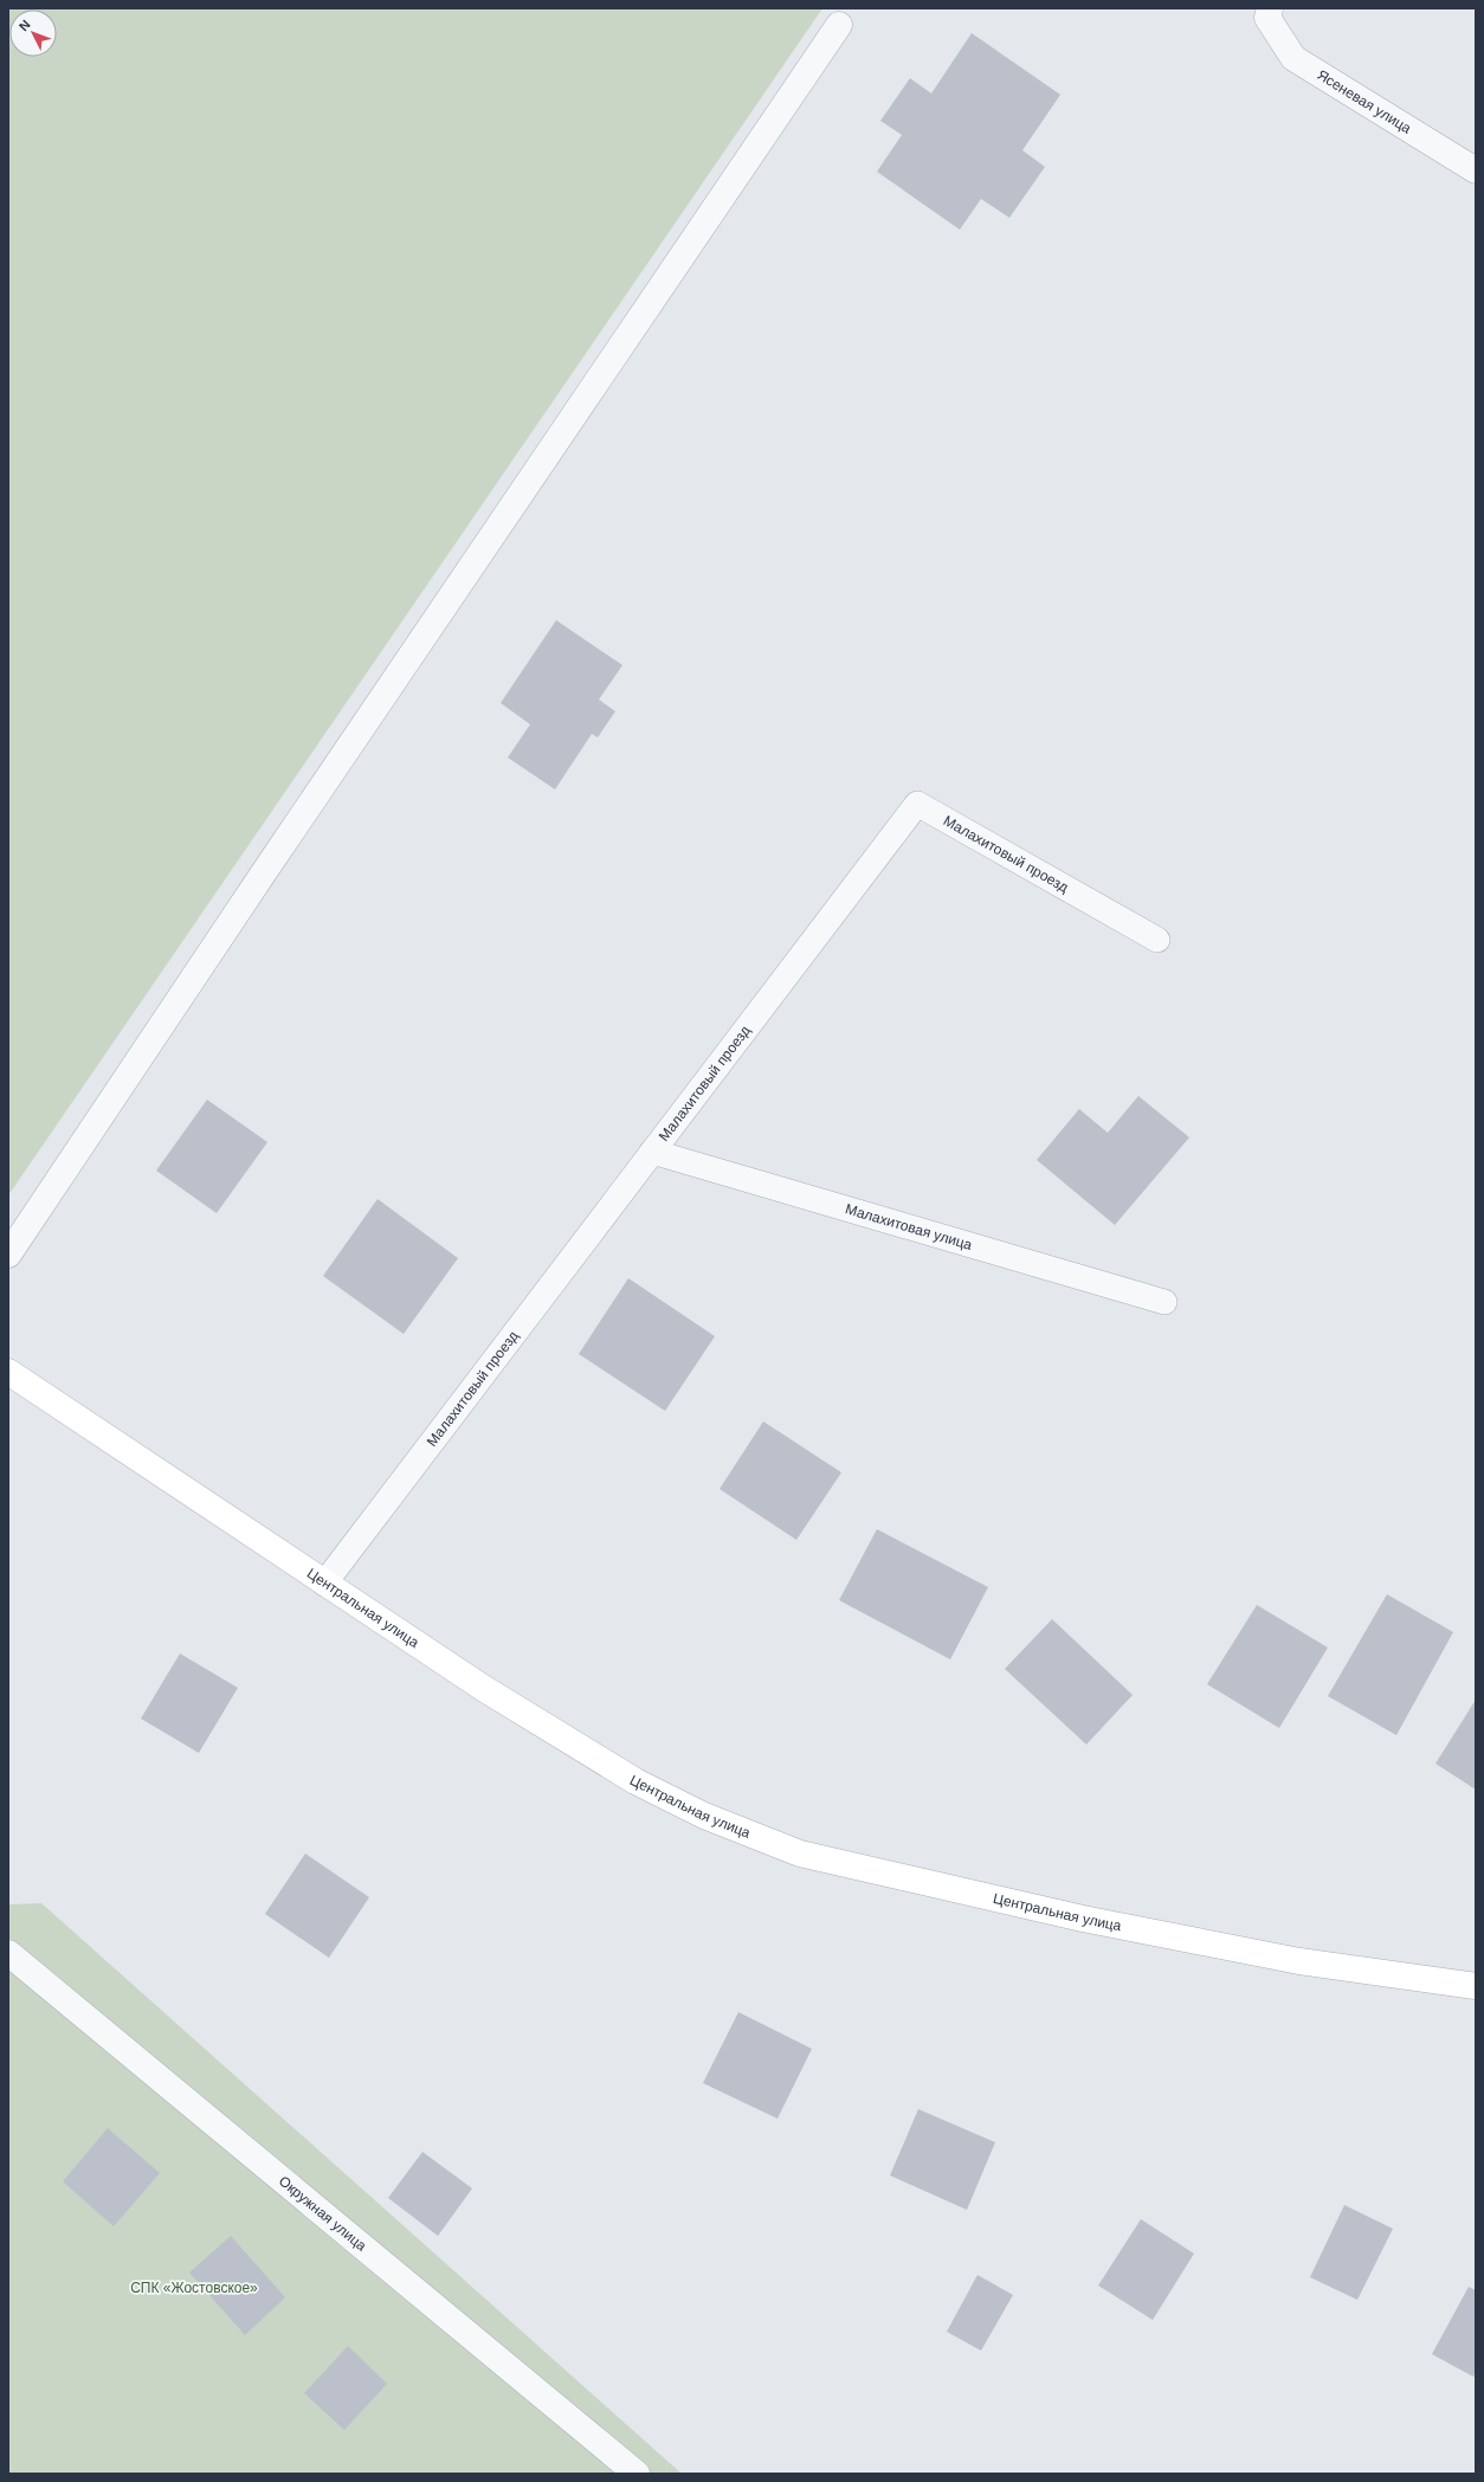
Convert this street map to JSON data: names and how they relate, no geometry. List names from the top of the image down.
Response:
{
  "streets": {
    "street": ["Ясеневая улица", "Центральная улица", "Окружная улица"],
    "lane": ["Малахитовый проезд", "Малахитовая улица"]
  },
  "crossings": [
    ["Малахитовый проезд", "Малахитовая улица"],
    ["Малахитовый проезд", "Центральная улица"]
  ],
  "parks": ["СПК «Жостовское»"],
  "north": "top left"
}
